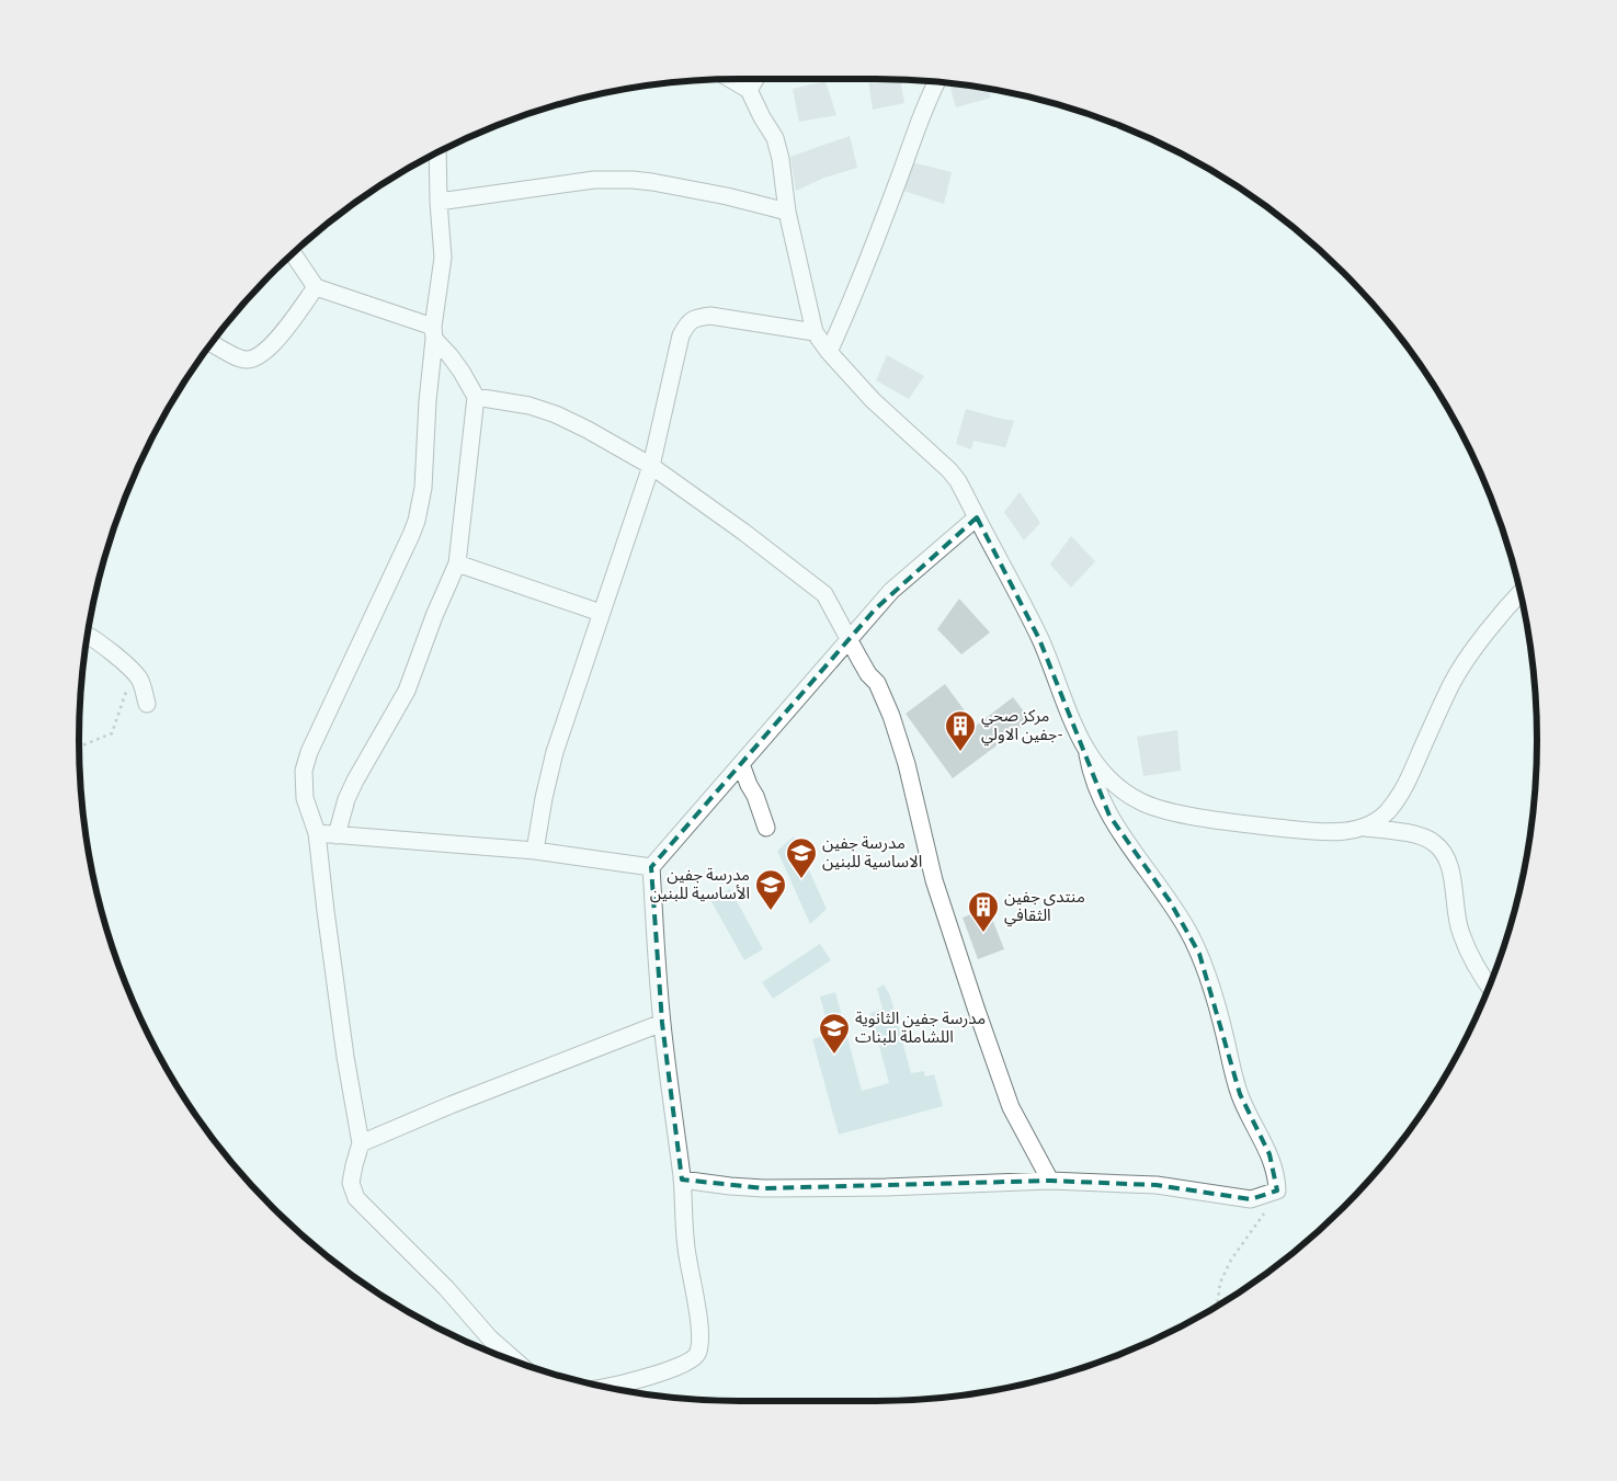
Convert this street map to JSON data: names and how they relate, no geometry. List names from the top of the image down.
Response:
{
  "places": {
    "building": ["مركز صحي جفين الاولي-", "منتدى جفين الثقافي"],
    "school or university": ["مدرسة جفين الاساسية للبنين", "مدرسة جفين الأساسية للبنين", "مدرسة جفين الثانوية اللشاملة للبنات"]
  }
}
